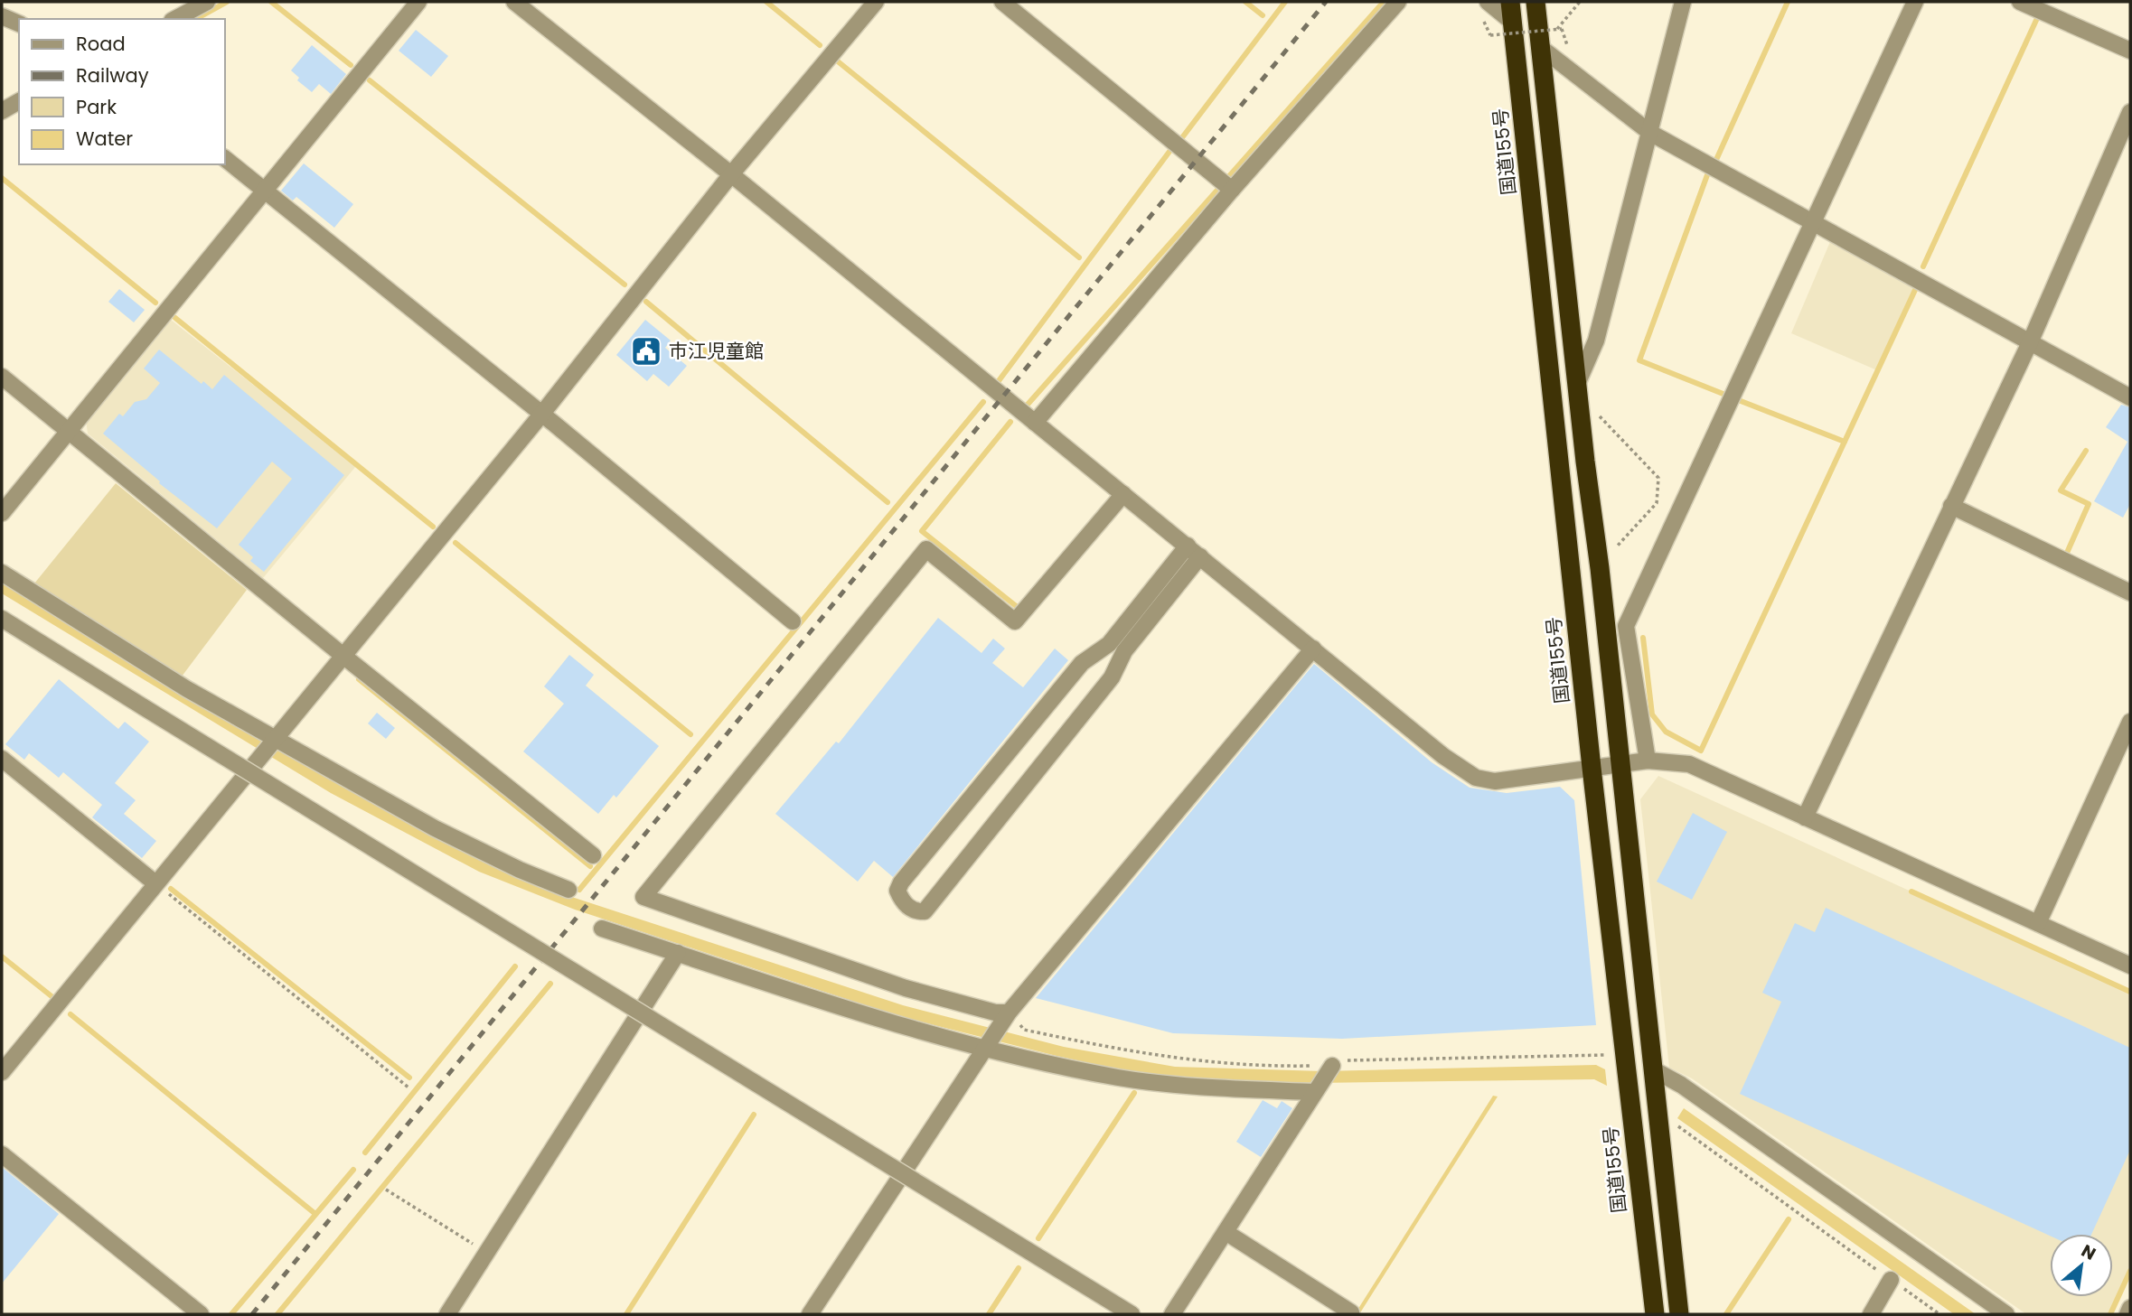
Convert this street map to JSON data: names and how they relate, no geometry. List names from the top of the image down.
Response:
{
  "streets": {
    "highway": ["国道155号"]
  },
  "places": {
    "public building": ["市江児童館"]
  },
  "legend": [
    "Road",
    "Railway",
    "Park",
    "Water"
  ],
  "north": "top right"
}
